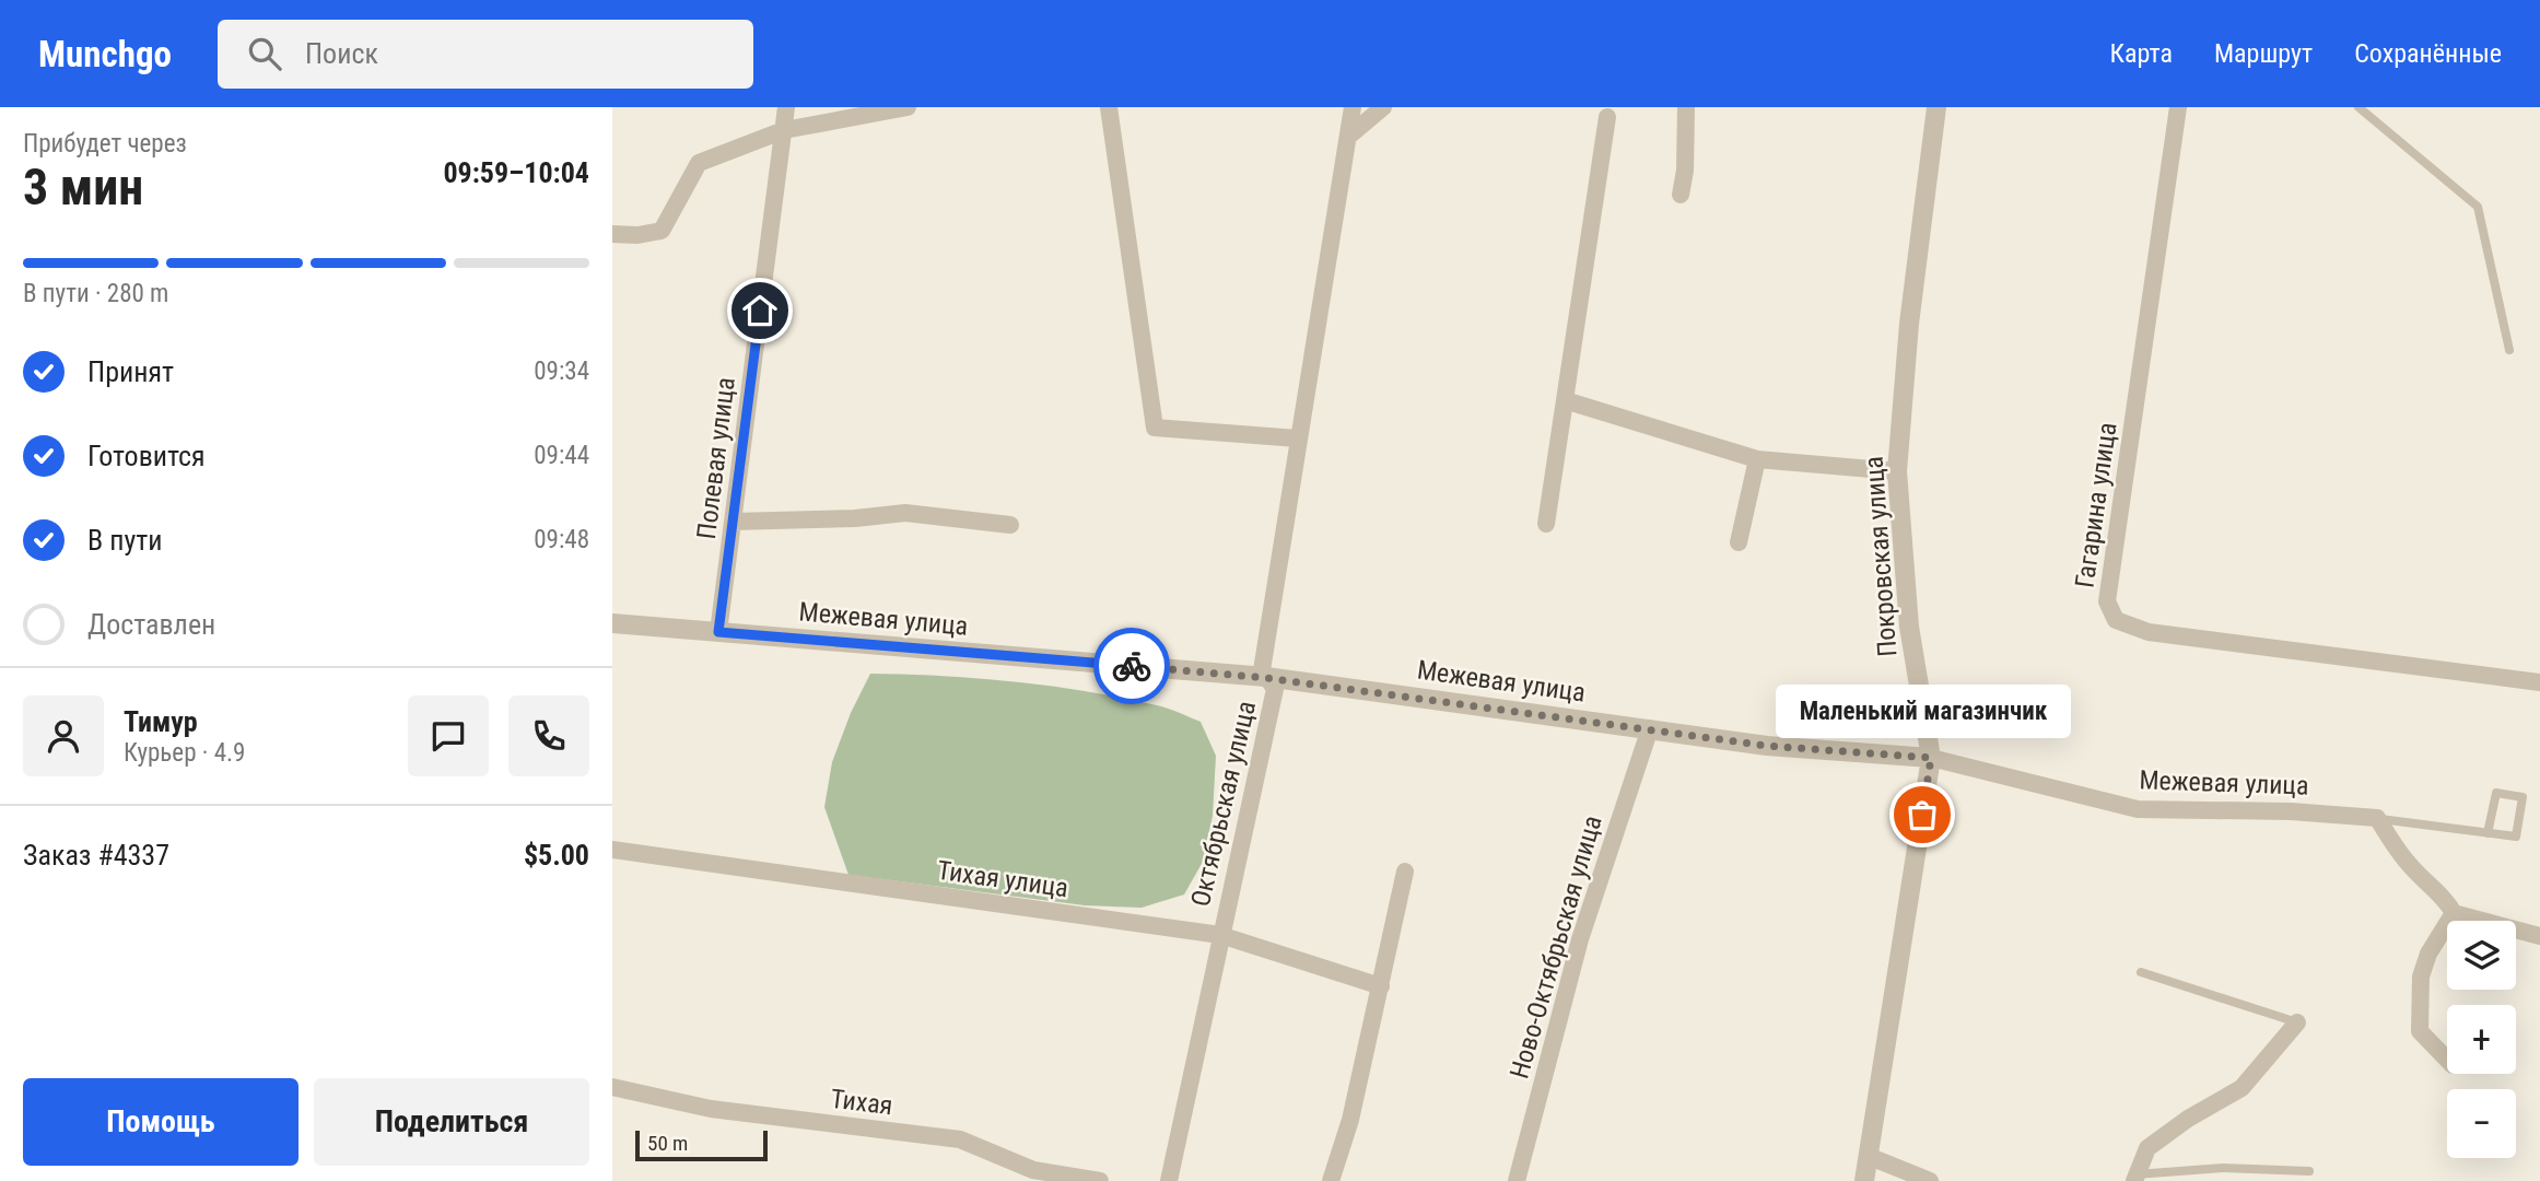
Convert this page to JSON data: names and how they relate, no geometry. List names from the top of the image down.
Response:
{
  "streets": {
    "street": [
      "Полевая улица",
      "Гагарина улица",
      "Покровская улица",
      "Межевая улица",
      "Октябрьская улица",
      "Тихая улица",
      "Ново-Октябрьская улица",
      "Тихая"
    ]
  },
  "crossings": [
    ["Полевая улица", "Межевая улица"],
    ["Покровская улица", "Межевая улица"],
    ["Межевая улица", "Октябрьская улица"],
    ["Межевая улица", "Ново-Октябрьская улица"],
    ["Октябрьская улица", "Тихая улица"]
  ],
  "places": ["Маленький магазинчик"],
  "scale_bar": "50 m",
  "page": {
    "header": "Munchgo",
    "search": "Поиск",
    "nav": ["Карта", "Маршрут", "Сохранённые"],
    "heading": ["3 мин", "Прибудет через", "09:59–10:04"],
    "panel": [
      "Тимур",
      "Курьер · 4.9",
      "Заказ #4337",
      "$5.00"
    ],
    "bar": "В пути · 280 m",
    "list": [
      ["Принят", "09:34"],
      ["Готовится", "09:44"],
      ["В пути", "09:48"],
      "Доставлен"
    ],
    "bubble": "Маленький магазинчик",
    "map_buttons": ["+", "−"],
    "buttons": ["Помощь", "Поделиться"],
    "scale": "50 m"
  }
}
